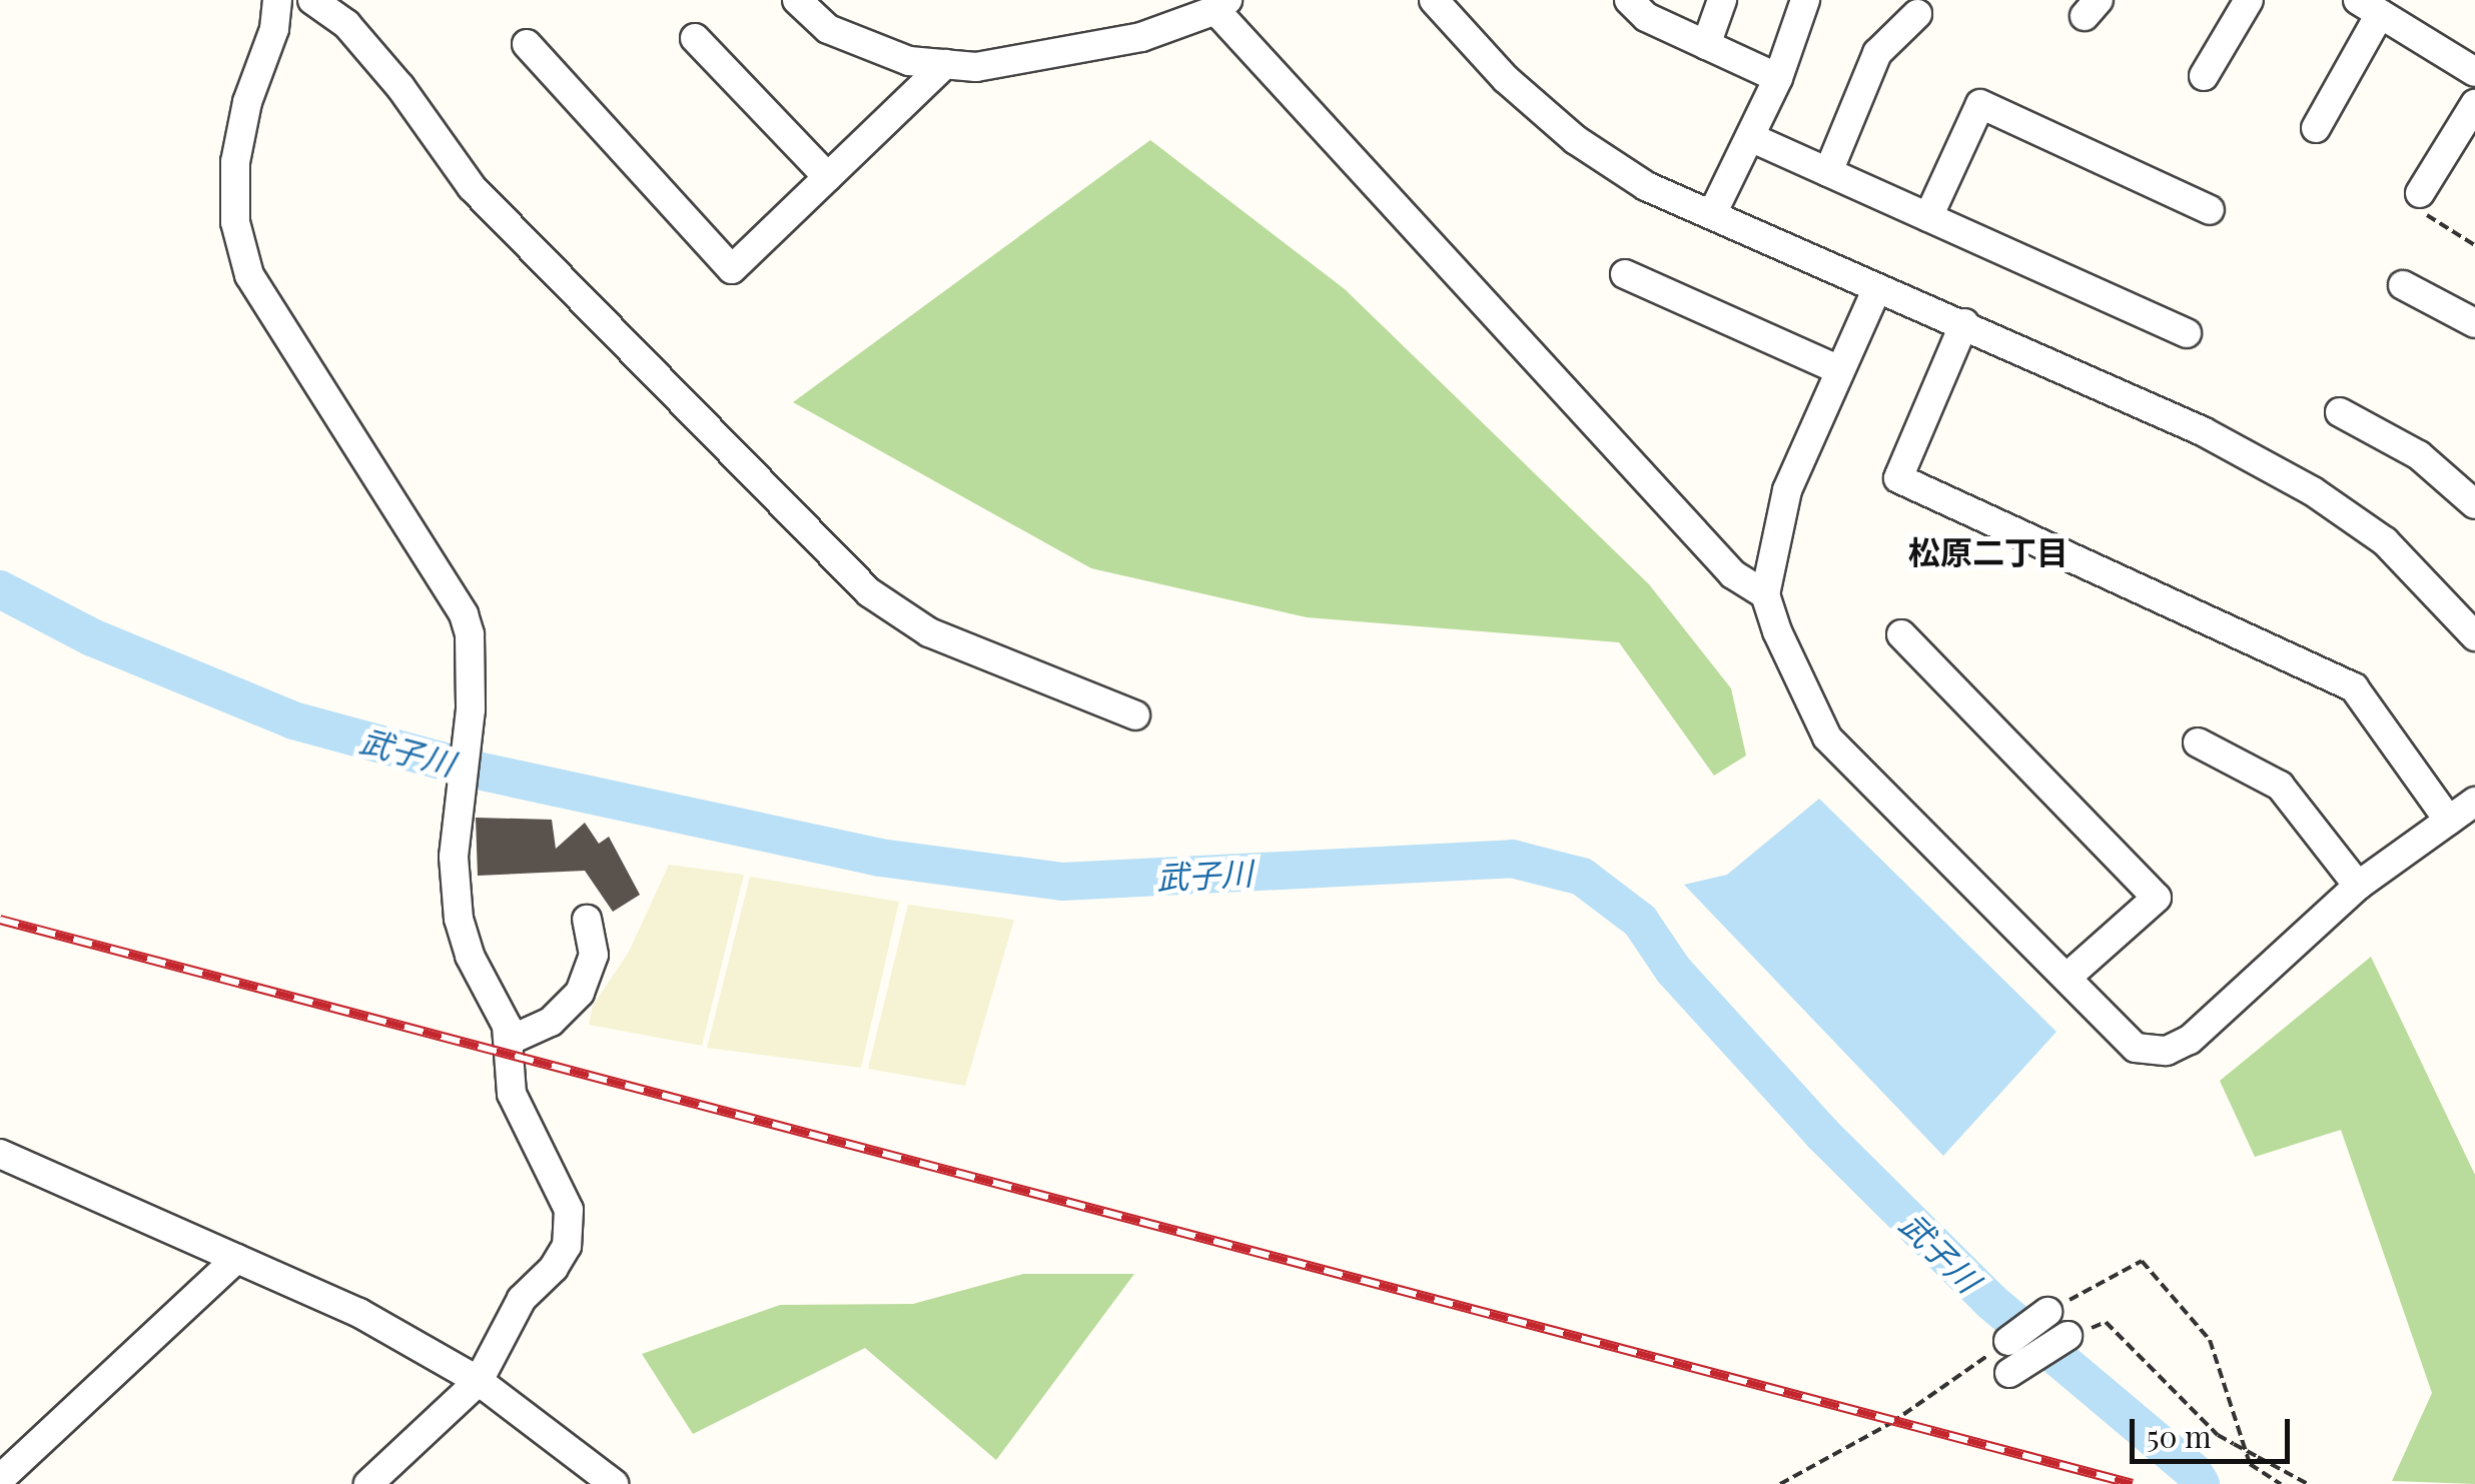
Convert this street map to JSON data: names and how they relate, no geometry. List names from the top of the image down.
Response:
{
  "districts": ["松原二丁目"],
  "water": ["武子川"],
  "scale_bar": "50 m"
}
